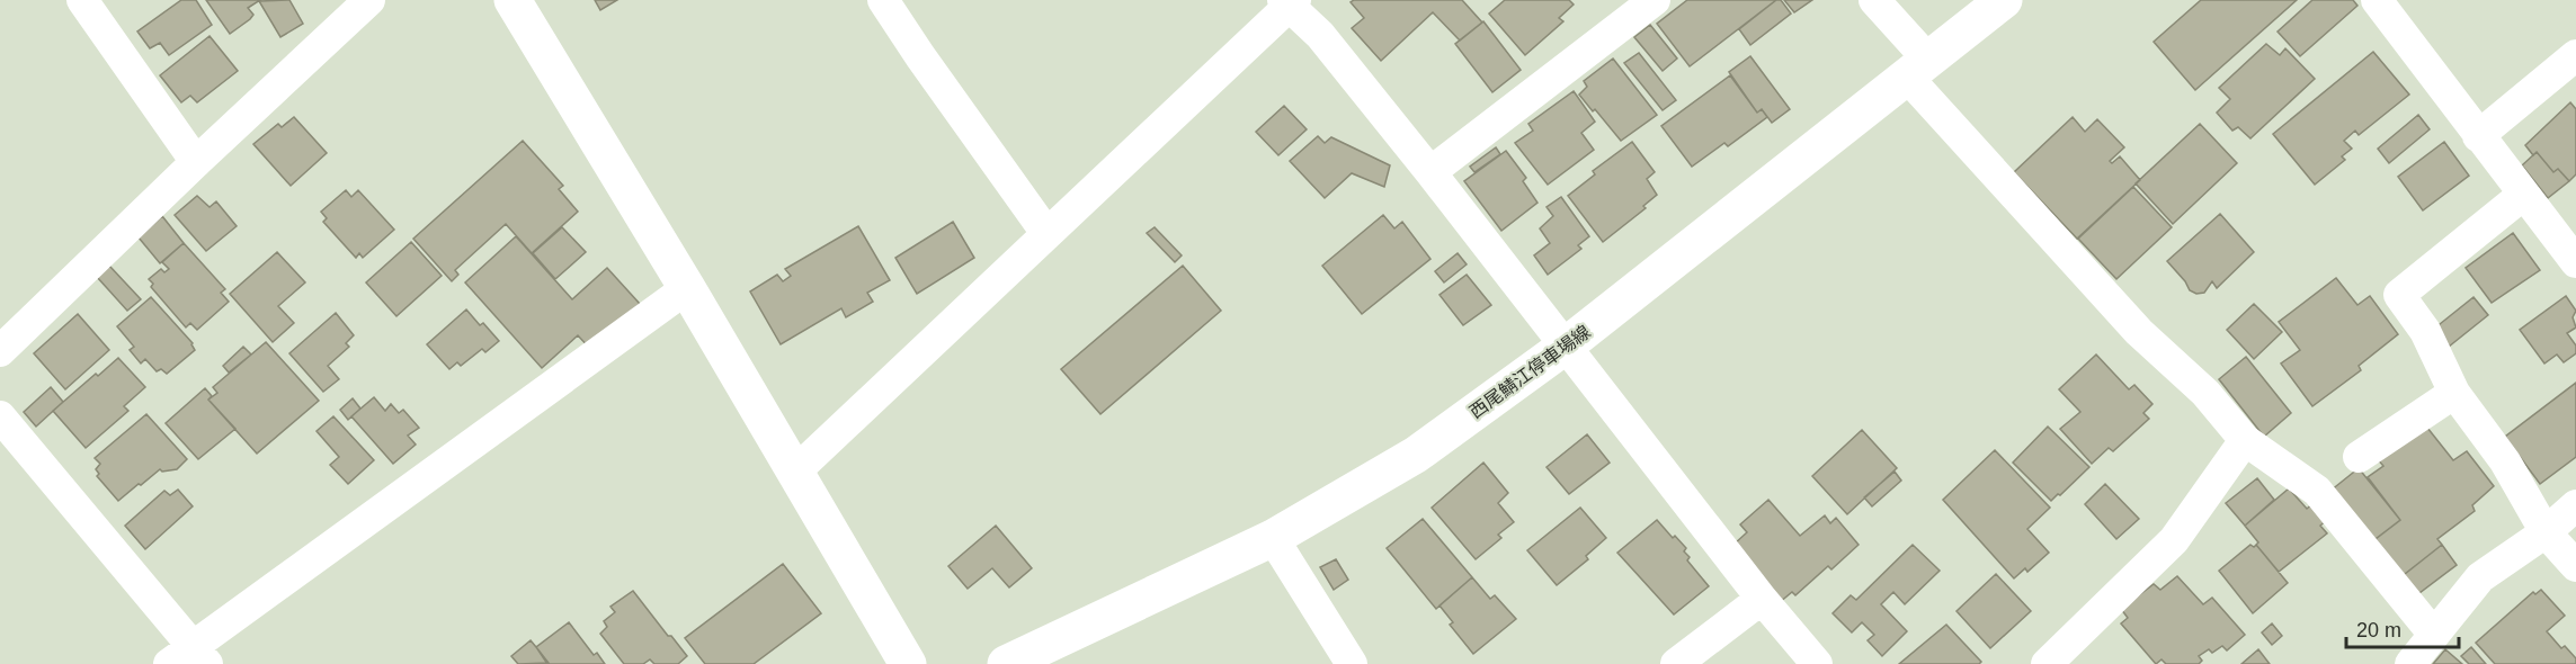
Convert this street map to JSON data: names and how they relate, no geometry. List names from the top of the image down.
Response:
{
  "streets": {
    "main road": ["西尾鯖江停車場線"]
  },
  "scale_bar": "20 m"
}
